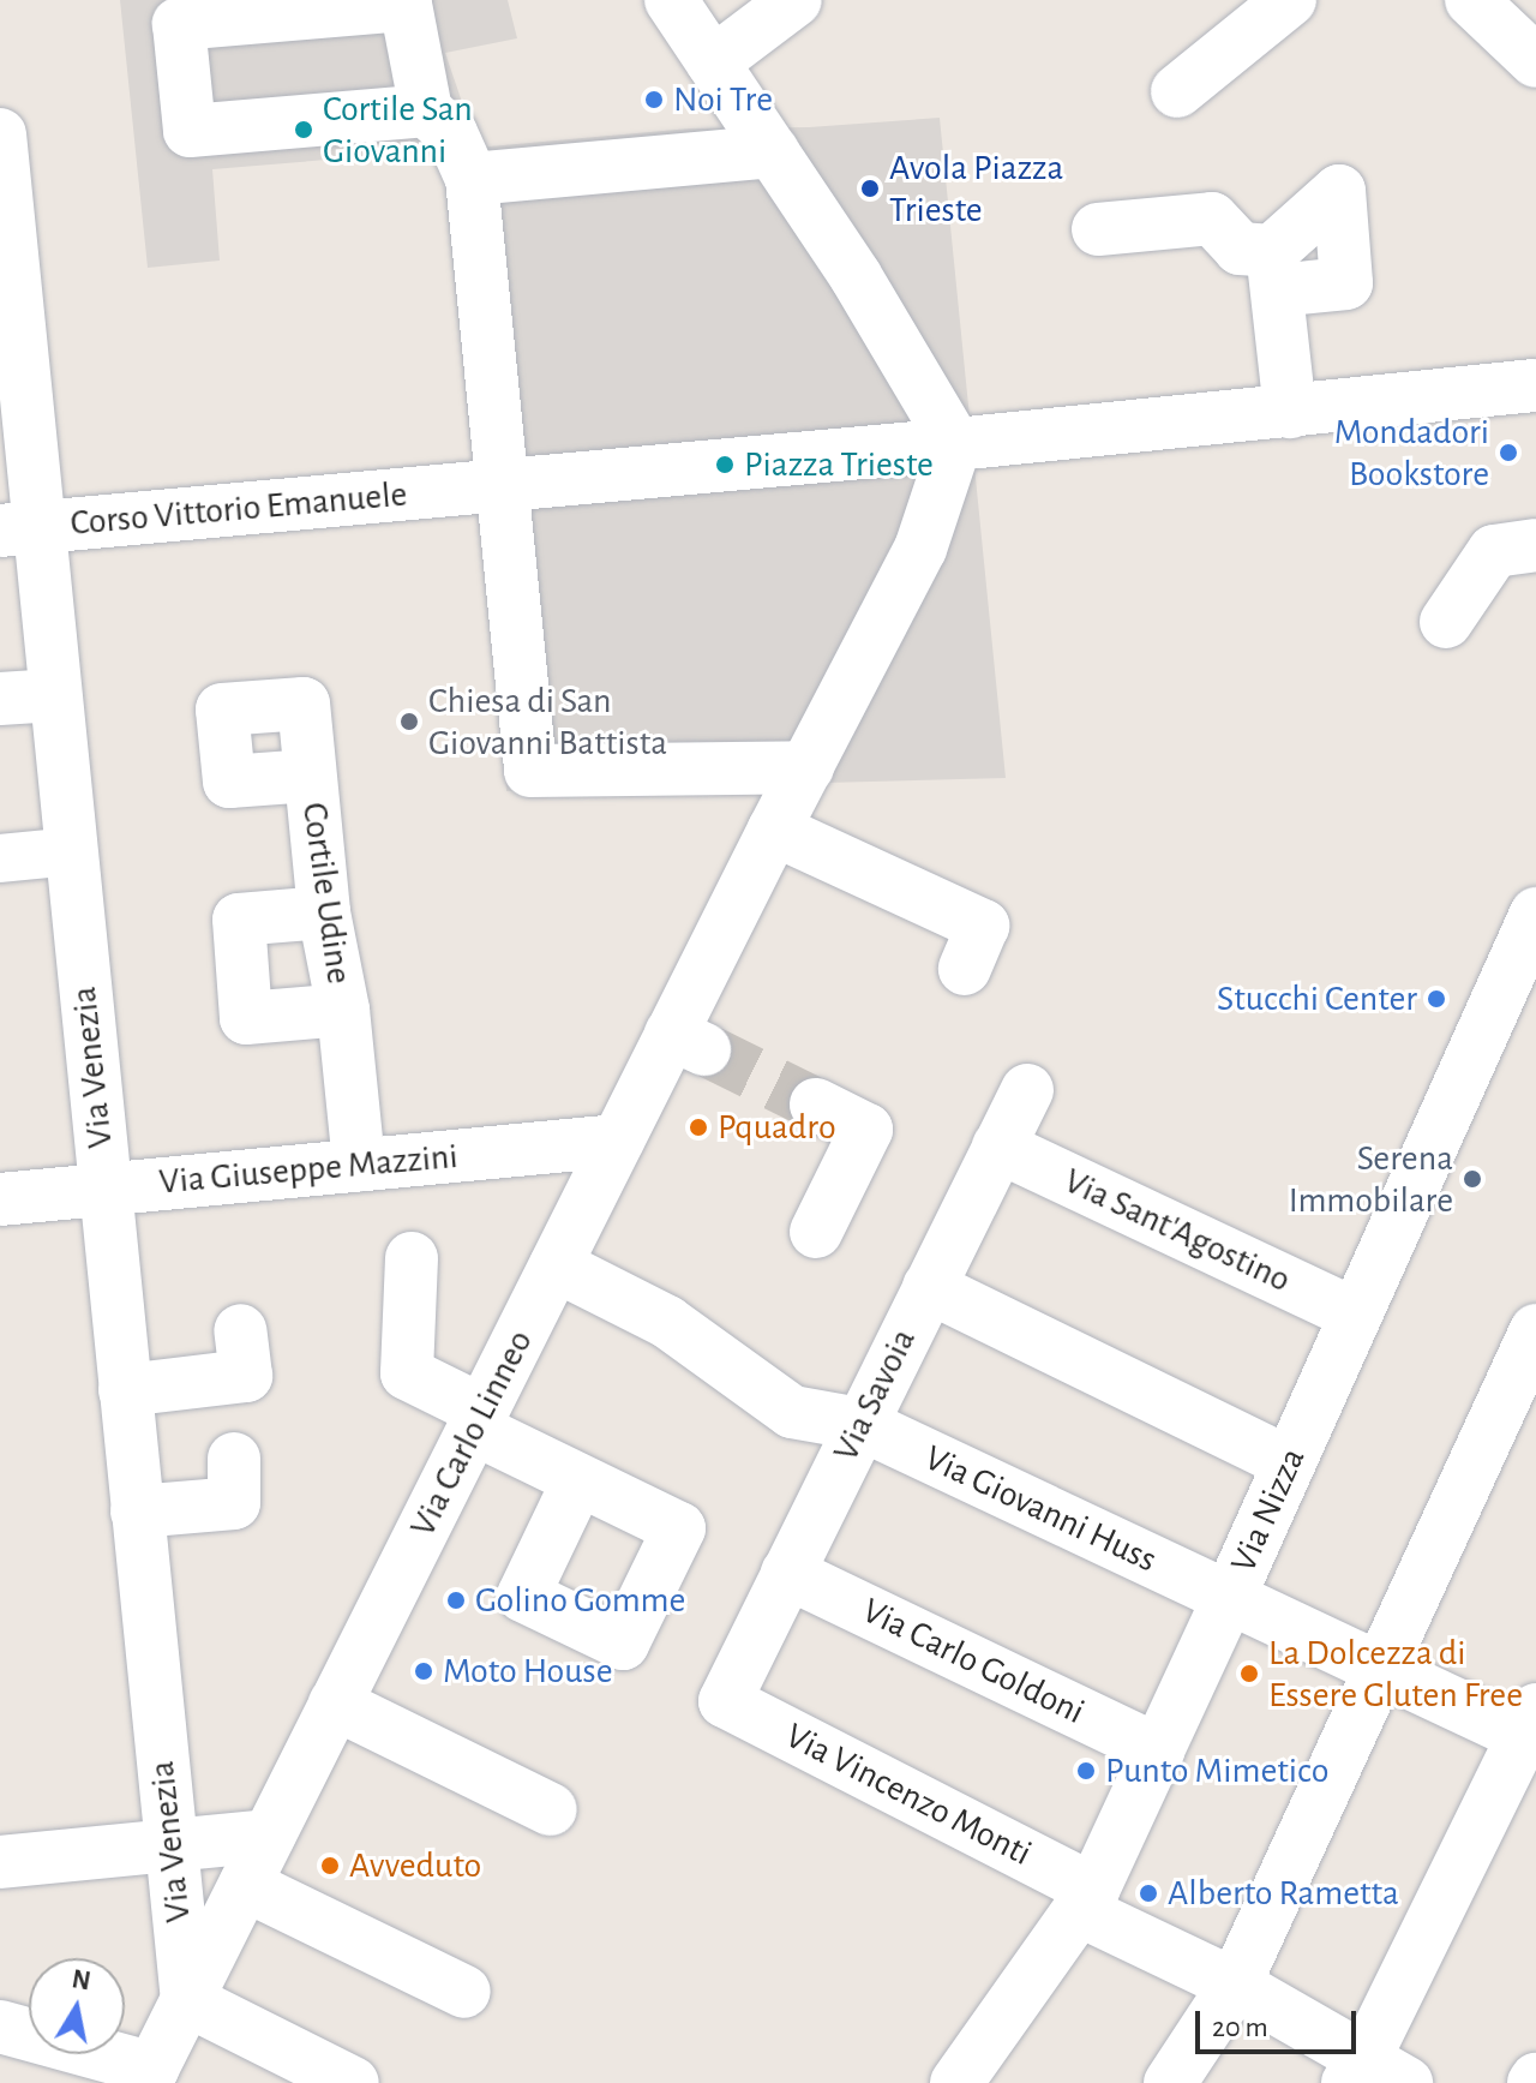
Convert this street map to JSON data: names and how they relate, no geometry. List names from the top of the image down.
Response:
{
  "streets": {
    "street": [
      "Corso Vittorio Emanuele",
      "Cortile Udine",
      "Via Venezia",
      "Via Giuseppe Mazzini",
      "Via Sant'Agostino",
      "Via Savoia",
      "Via Carlo Linneo",
      "Via Giovanni Huss",
      "Via Nizza",
      "Via Carlo Goldoni",
      "Via Vincenzo Monti"
    ]
  },
  "crossings": [
    ["Corso Vittorio Emanuele", "Via Venezia"],
    ["Corso Vittorio Emanuele", "Via Carlo Linneo"],
    ["Cortile Udine", "Via Giuseppe Mazzini"],
    ["Via Venezia", "Via Giuseppe Mazzini"],
    ["Via Venezia", "Via Carlo Linneo"],
    ["Via Giuseppe Mazzini", "Via Carlo Linneo"],
    ["Via Sant'Agostino", "Via Savoia"],
    ["Via Sant'Agostino", "Via Nizza"],
    ["Via Savoia", "Via Giovanni Huss"],
    ["Via Savoia", "Via Carlo Goldoni"],
    ["Via Savoia", "Via Vincenzo Monti"],
    ["Via Carlo Linneo", "Via Giovanni Huss"],
    ["Via Giovanni Huss", "Via Nizza"],
    ["Via Nizza", "Via Carlo Goldoni"],
    ["Via Nizza", "Via Vincenzo Monti"]
  ],
  "places": [
    "Noi Tre",
    "Cortile San Giovanni",
    "Avola Piazza Trieste",
    "Mondadori Bookstore",
    "Piazza Trieste",
    "Chiesa di San Giovanni Battista",
    "Stucchi Center",
    "Pquadro",
    "Serena Immobilare",
    "Golino Gomme",
    "Moto House",
    "La Dolcezza di Essere Gluten Free",
    "Punto Mimetico",
    "Avveduto",
    "Alberto Rametta"
  ],
  "scale_bar": "20 m",
  "north": "top"
}
